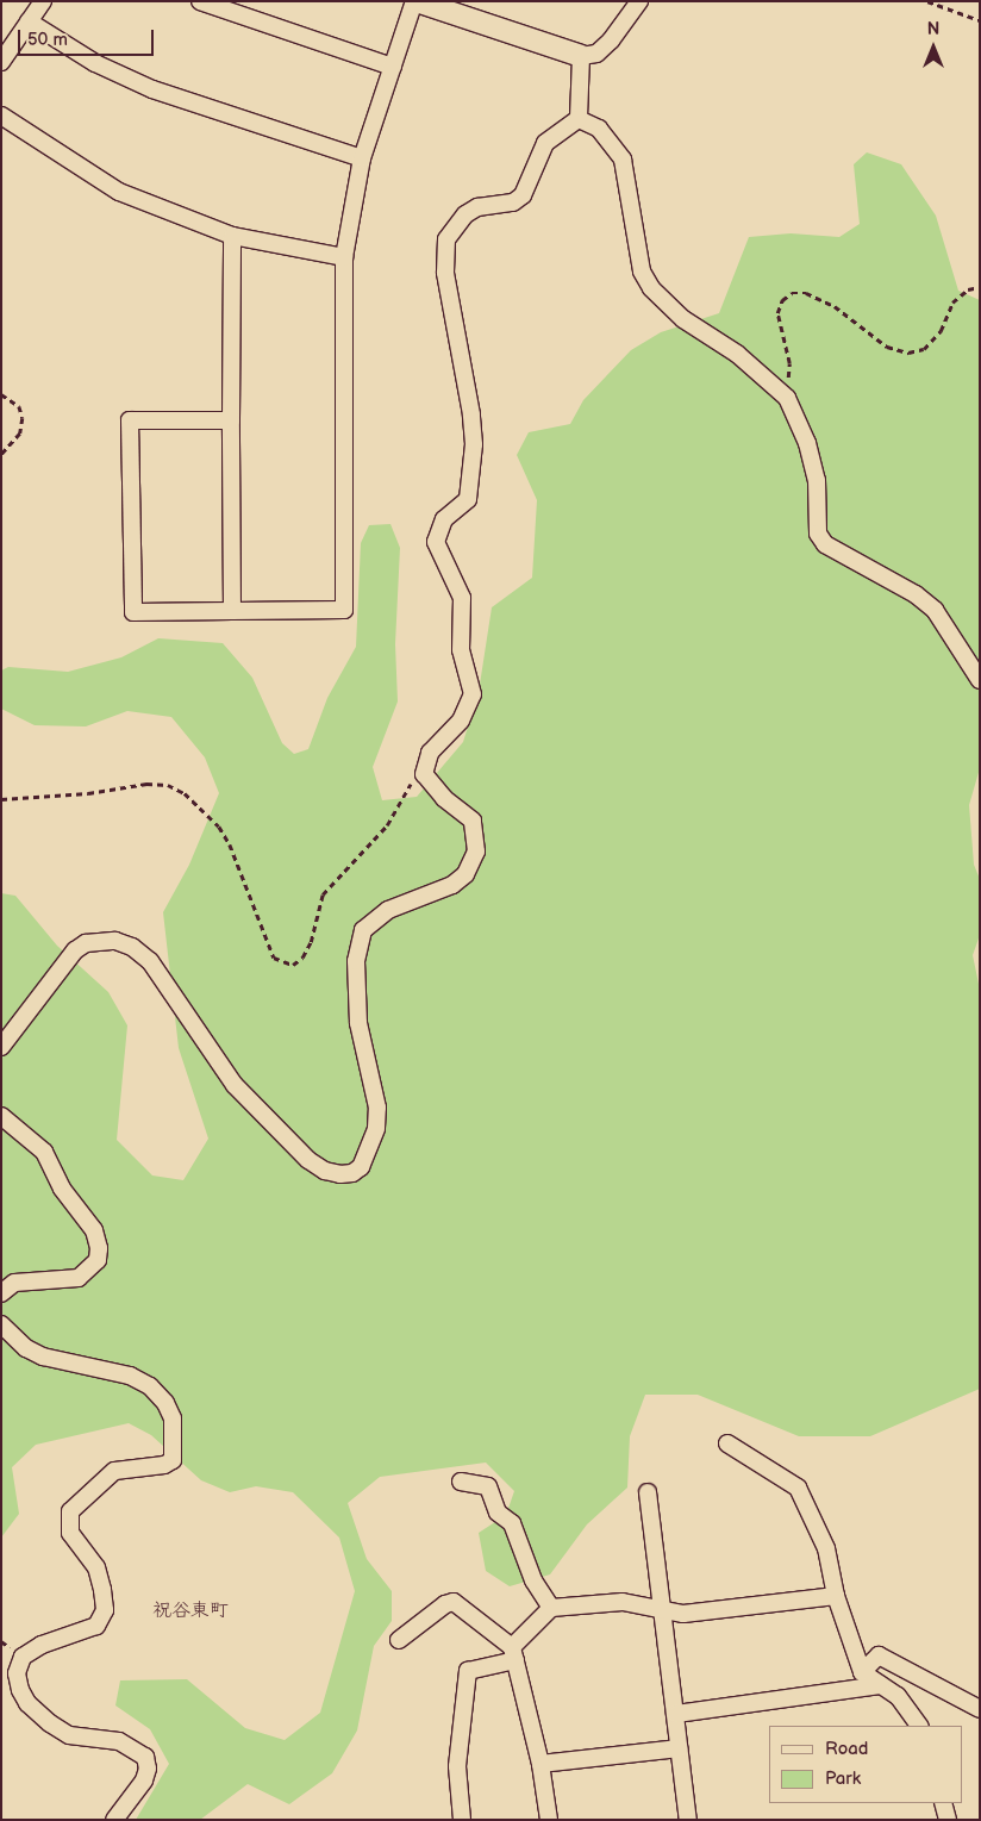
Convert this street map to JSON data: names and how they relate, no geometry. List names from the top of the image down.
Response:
{
  "districts": ["祝谷東町"],
  "legend": ["Road", "Park"],
  "scale_bar": "50 m",
  "north": "top"
}
